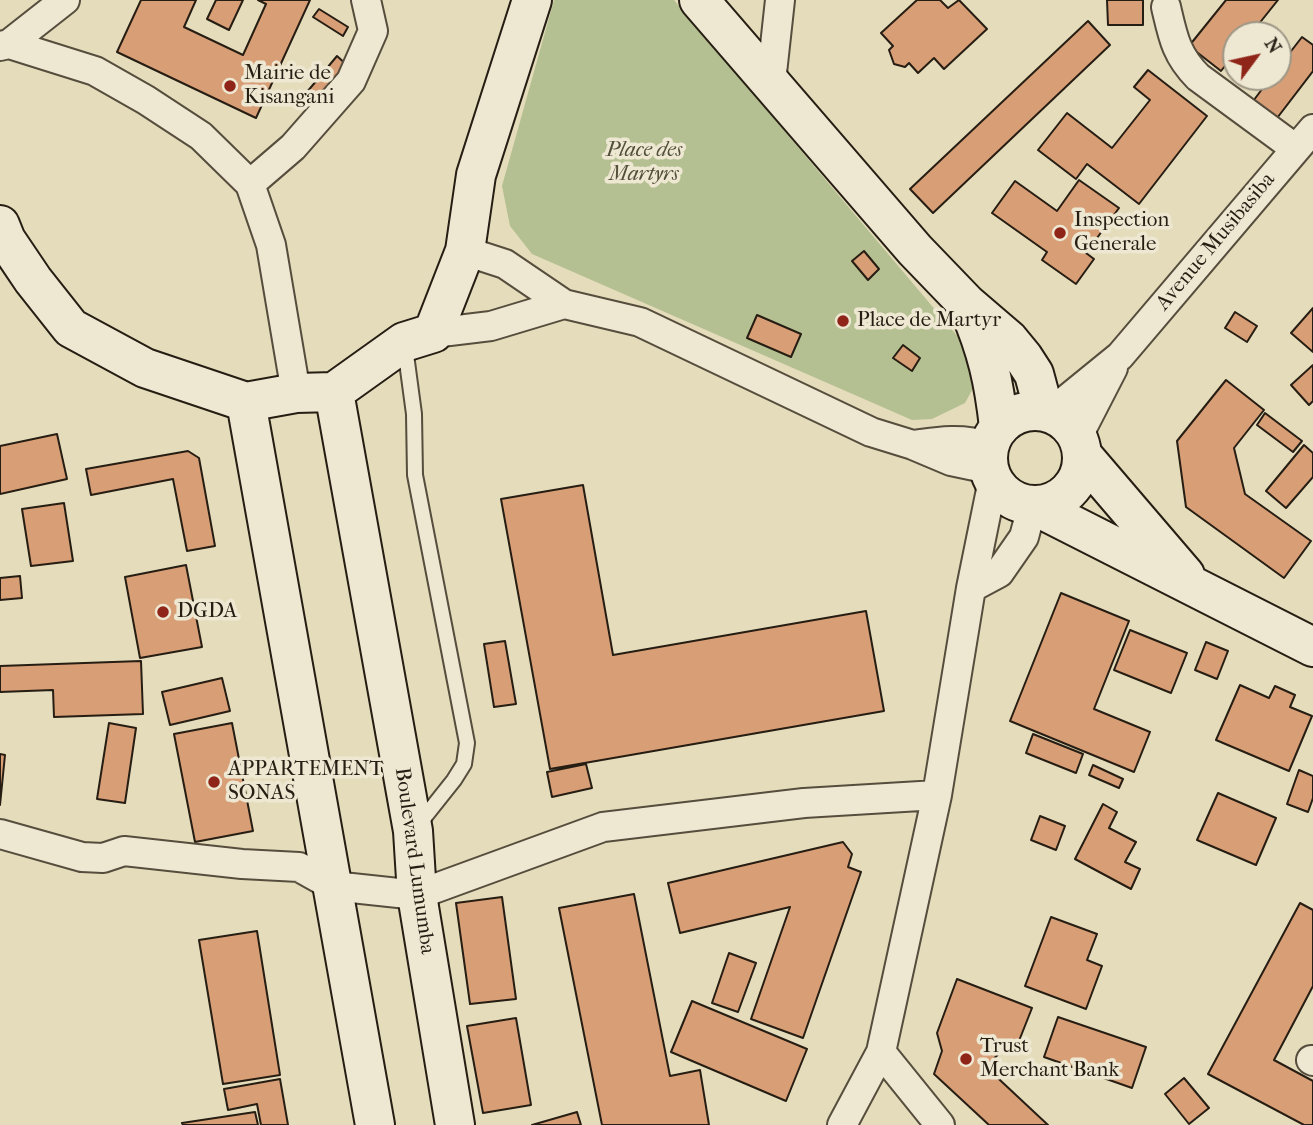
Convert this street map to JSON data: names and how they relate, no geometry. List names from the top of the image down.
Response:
{
  "streets": {
    "street": ["Avenue Musibasiba", "Boulevard Lumumba"]
  },
  "parks": ["Place des Martyrs"],
  "places": [
    "Mairie de Kisangani",
    "Inspection Generale",
    "Place de Martyr",
    "DGDA",
    "APPARTEMENT SONAS",
    "Trust Merchant Bank"
  ],
  "north": "top right"
}
